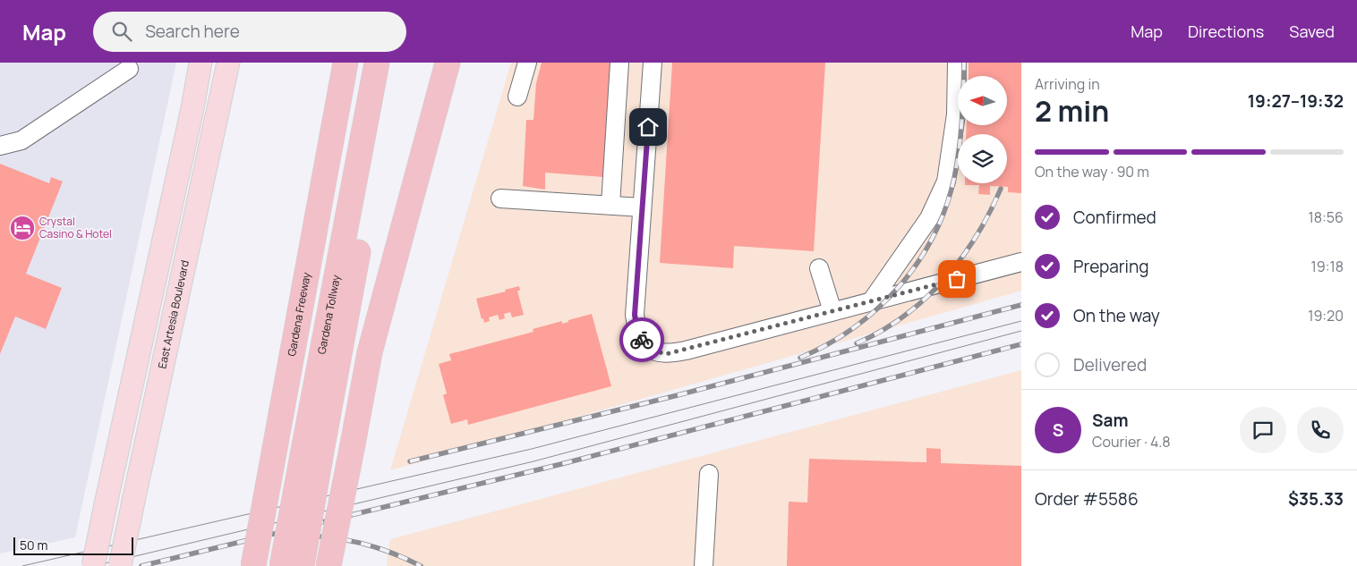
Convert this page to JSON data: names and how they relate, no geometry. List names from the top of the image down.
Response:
{
  "streets": {
    "highway": ["Gardena Tollway", "Gardena Freeway"],
    "main road": ["East Artesia Boulevard"]
  },
  "crossings": [
    ["Gardena Tollway", "Gardena Freeway"]
  ],
  "places": {
    "hotel": ["Crystal Casino & Hotel"]
  },
  "scale_bar": "50 m",
  "north": "left",
  "page": {
    "header": "Map",
    "search": "Search here",
    "nav": ["Map", "Directions", "Saved"],
    "heading": ["2 min", "Arriving in", "19:27–19:32"],
    "panel": [
      "Sam",
      "Courier · 4.8",
      "Order #5586",
      "$35.33"
    ],
    "bar": "On the way · 90 m",
    "list": [
      ["Confirmed", "18:56"],
      ["Preparing", "19:18"],
      ["On the way", "19:20"],
      "Delivered"
    ],
    "round": "S",
    "scale": "50 m"
  }
}
